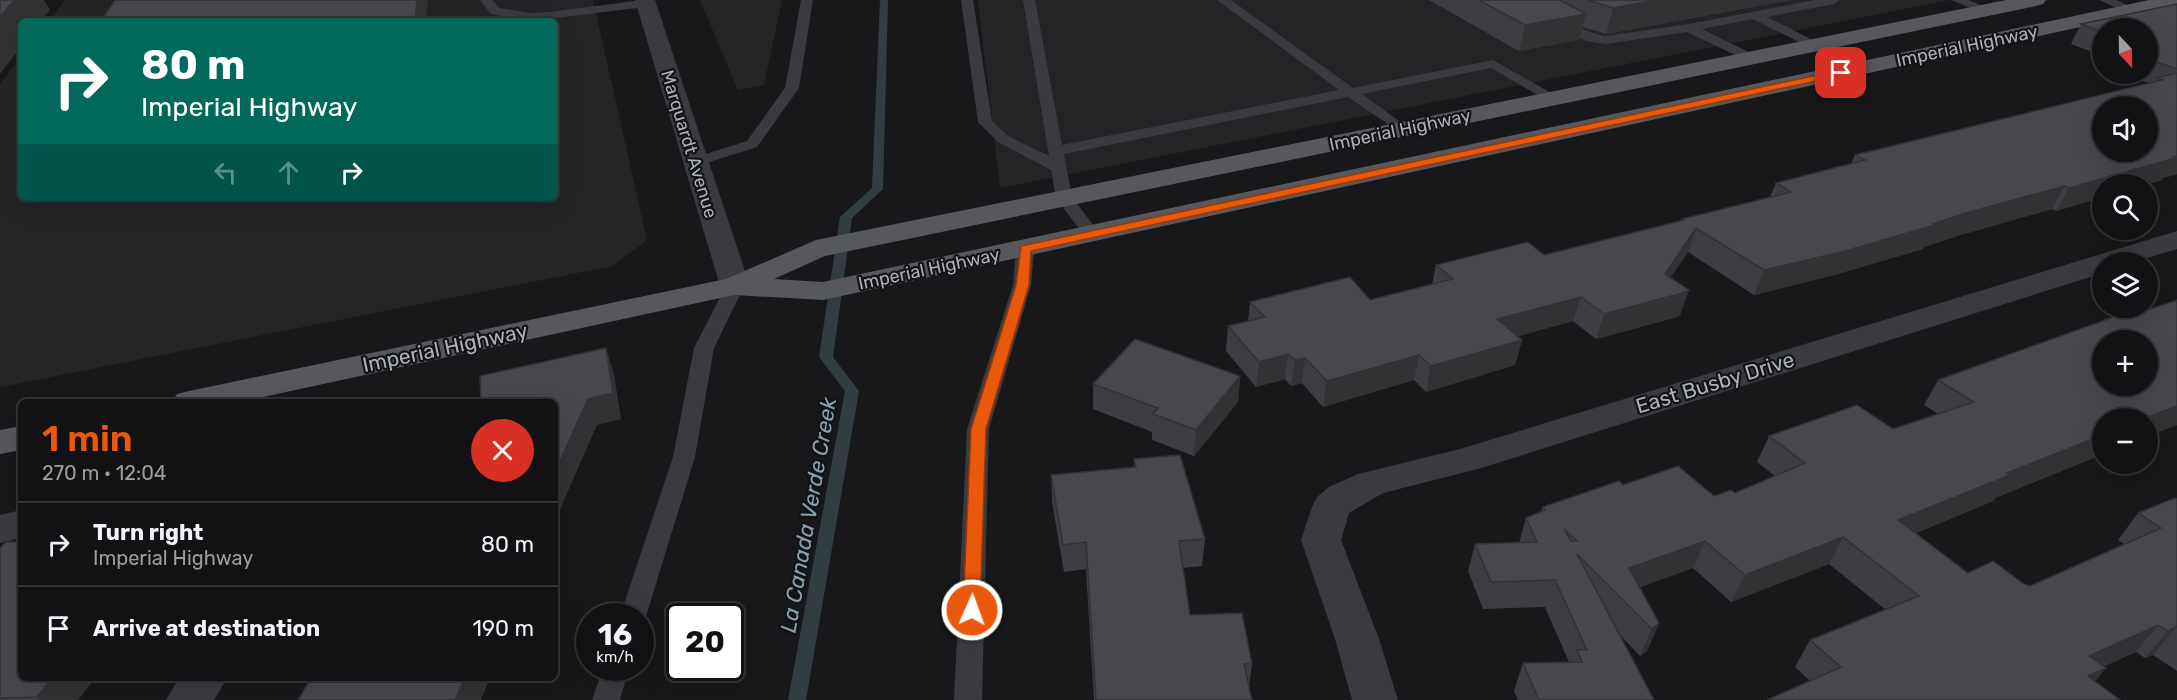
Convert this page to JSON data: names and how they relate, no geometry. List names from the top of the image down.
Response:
{
  "streets": {
    "main road": ["Imperial Highway"],
    "street": ["Marquardt Avenue", "East Busby Drive"]
  },
  "crossings": [
    ["Imperial Highway", "Marquardt Avenue"]
  ],
  "water": ["La Canada Verde Creek"],
  "north": "bottom",
  "page": {
    "map_buttons": ["+", "−"],
    "turn": ["80 m", "Imperial Highway"],
    "heading": ["1 min", "270 m · 12:04"],
    "list": [
      {
        "name": "Turn right",
        "note": "Imperial Highway",
        "value": "80 m"
      },
      {
        "name": "Arrive at destination",
        "value": "190 m"
      }
    ],
    "speed": "16 km/h",
    "limit": "20"
  }
}
